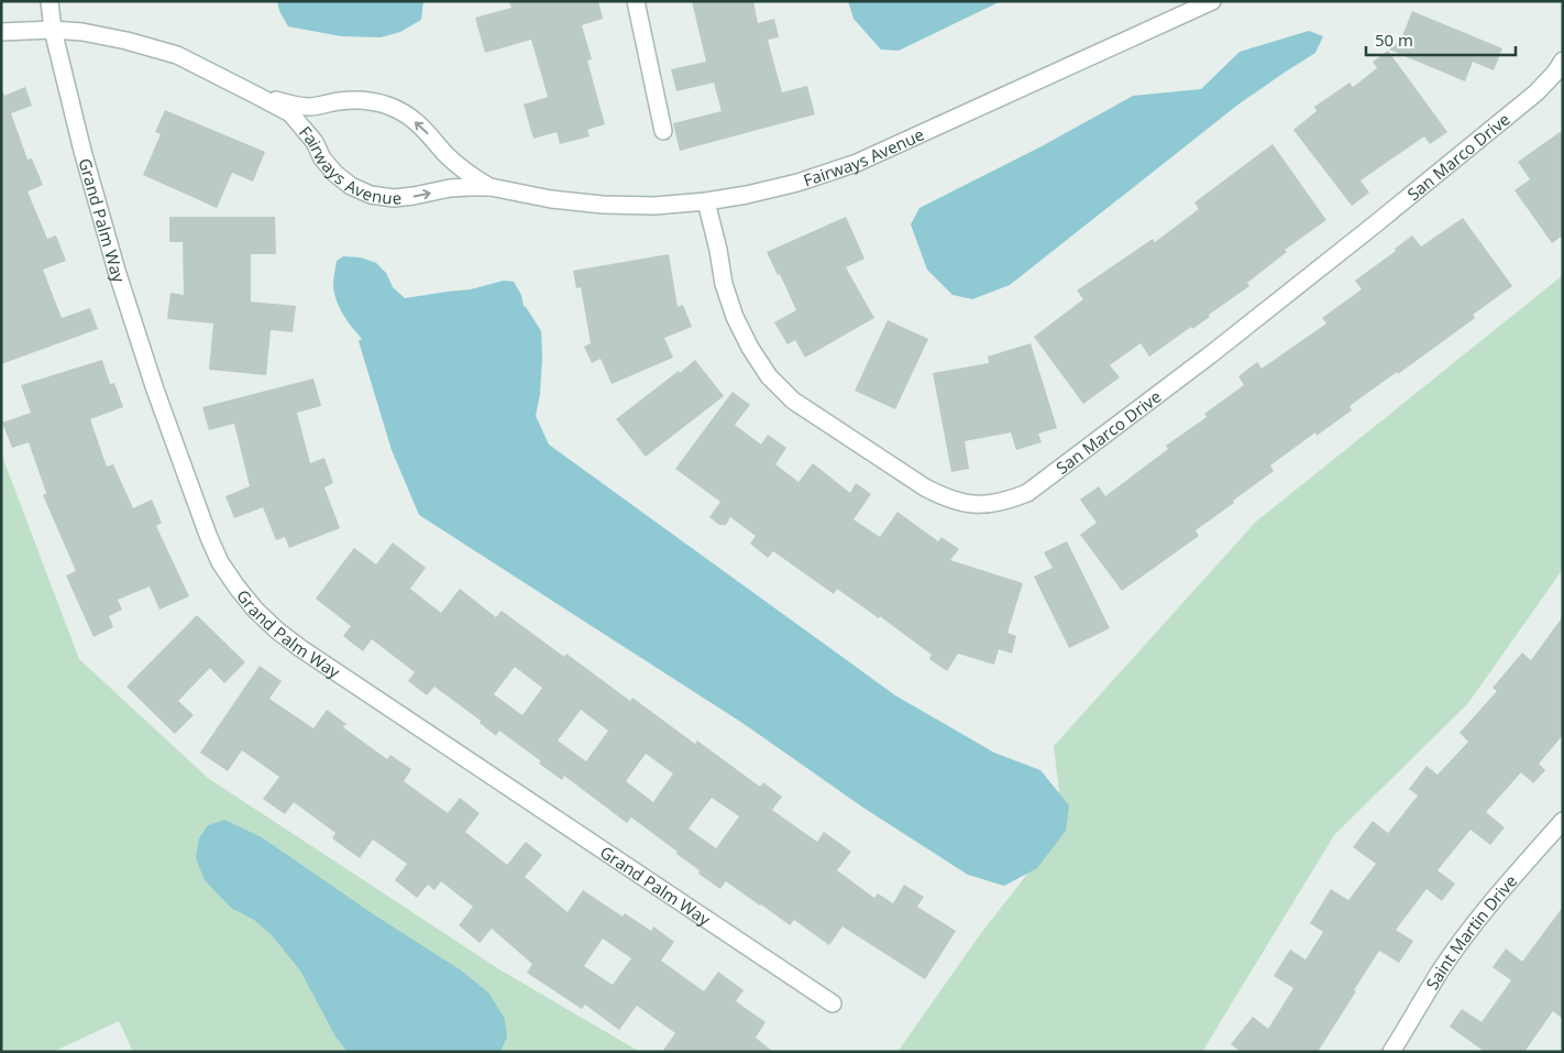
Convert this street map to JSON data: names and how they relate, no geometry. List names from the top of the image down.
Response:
{
  "streets": {
    "street": [
      "Fairways Avenue",
      "San Marco Drive",
      "Grand Palm Way",
      "Saint Martin Drive"
    ]
  },
  "crossings": [
    ["Fairways Avenue", "San Marco Drive"],
    ["Fairways Avenue", "Grand Palm Way"]
  ],
  "scale_bar": "50 m"
}
